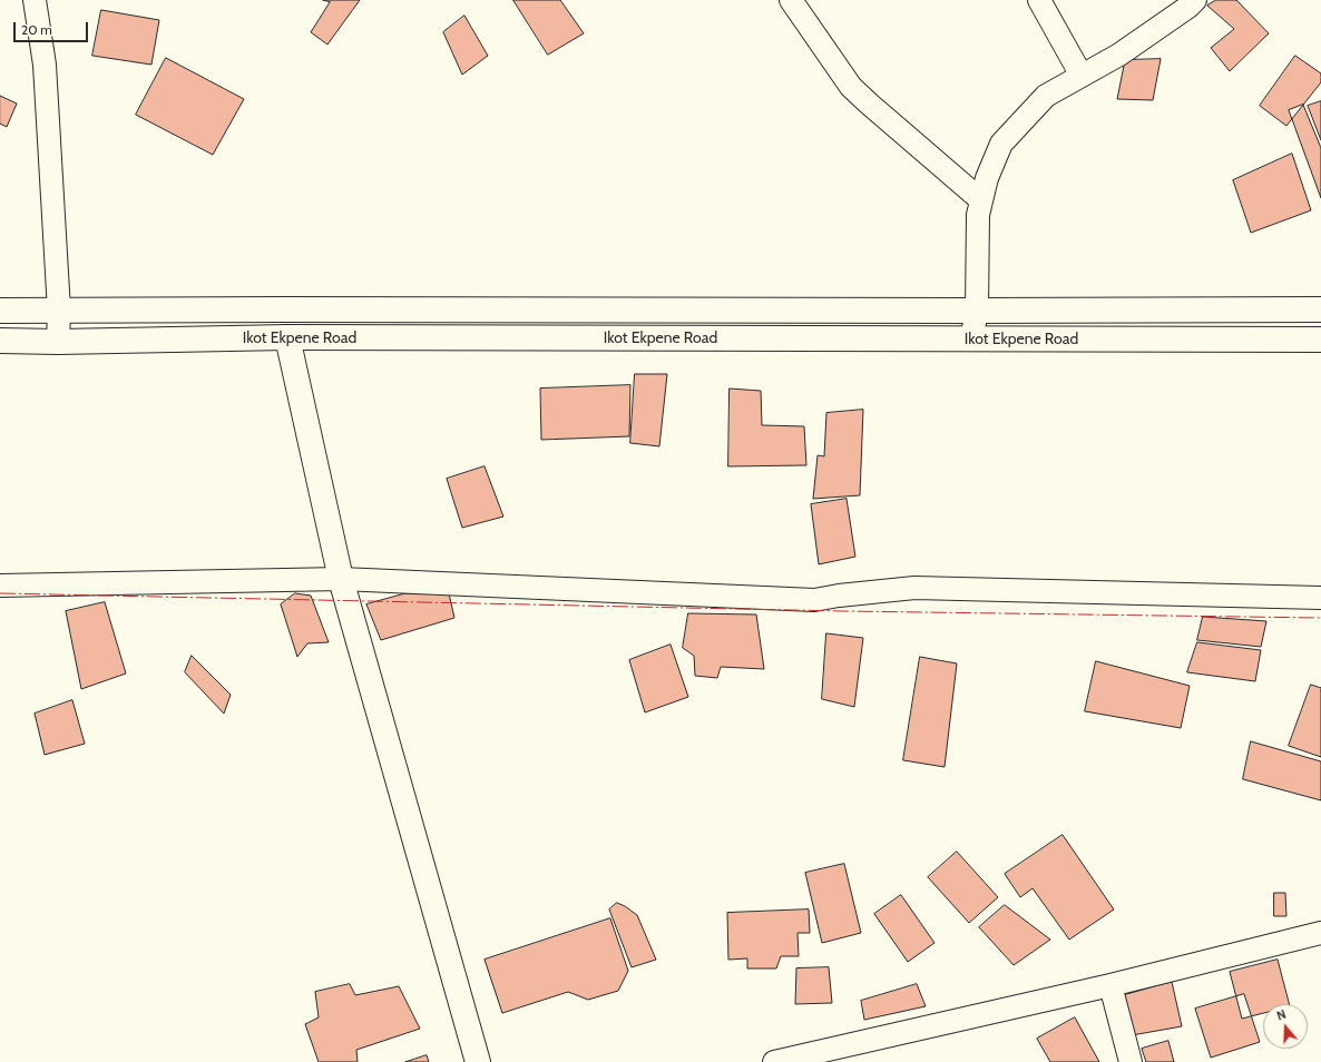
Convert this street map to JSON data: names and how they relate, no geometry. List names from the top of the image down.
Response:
{
  "streets": {
    "main road": ["Ikot Ekpene Road"]
  },
  "scale_bar": "20 m",
  "north": "top"
}
